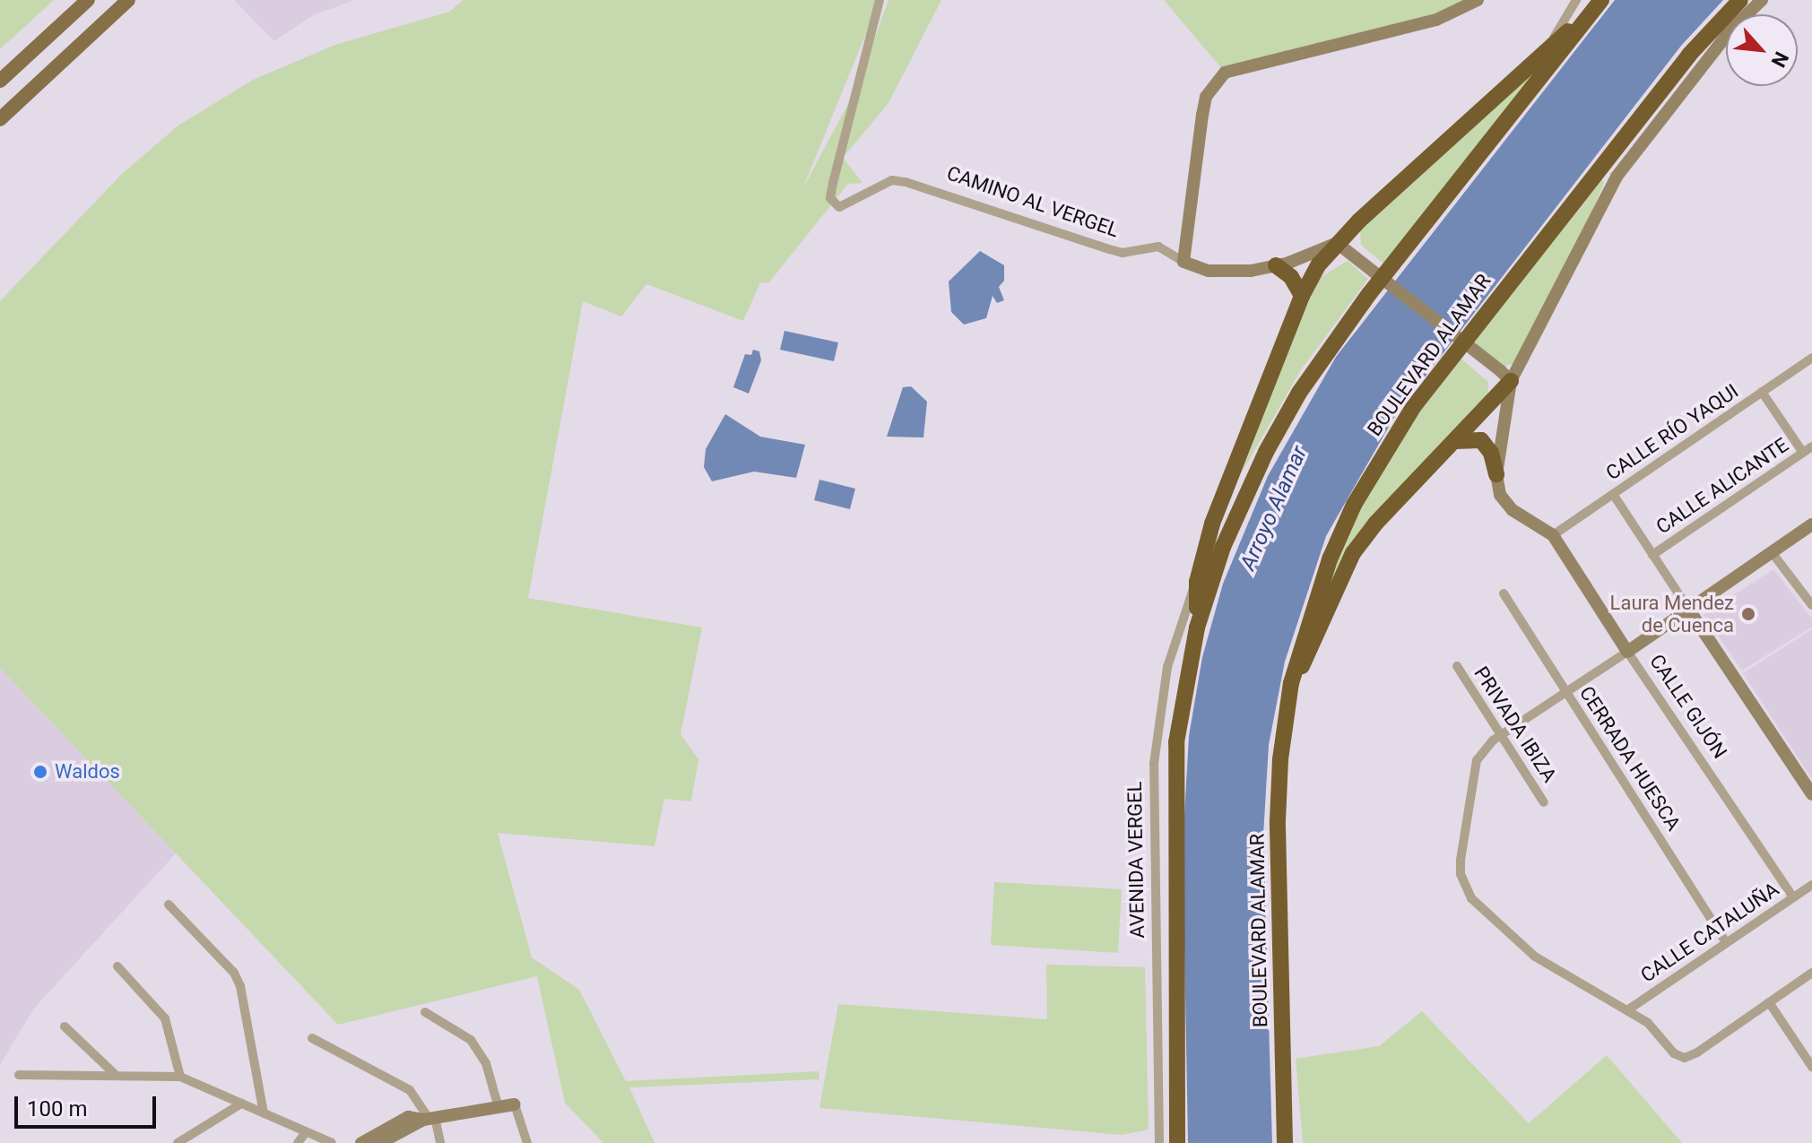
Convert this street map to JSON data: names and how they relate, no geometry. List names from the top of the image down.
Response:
{
  "streets": {
    "highway": ["BOULEVARD ALAMAR"],
    "street": [
      "CAMINO AL VERGEL",
      "CALLE RÍO YAQUI",
      "CALLE ALICANTE",
      "CALLE GIJÓN",
      "PRIVADA IBIZA",
      "CERRADA HUESCA",
      "AVENIDA VERGEL",
      "CALLE CATALUÑA"
    ]
  },
  "crossings": [
    ["CALLE RÍO YAQUI", "CALLE GIJÓN"],
    ["CALLE GIJÓN", "CALLE CATALUÑA"],
    ["CERRADA HUESCA", "CALLE CATALUÑA"]
  ],
  "water": ["Arroyo Alamar"],
  "places": ["Laura Mendez de Cuenca", "Waldos"],
  "scale_bar": "100 m",
  "north": "bottom right"
}
